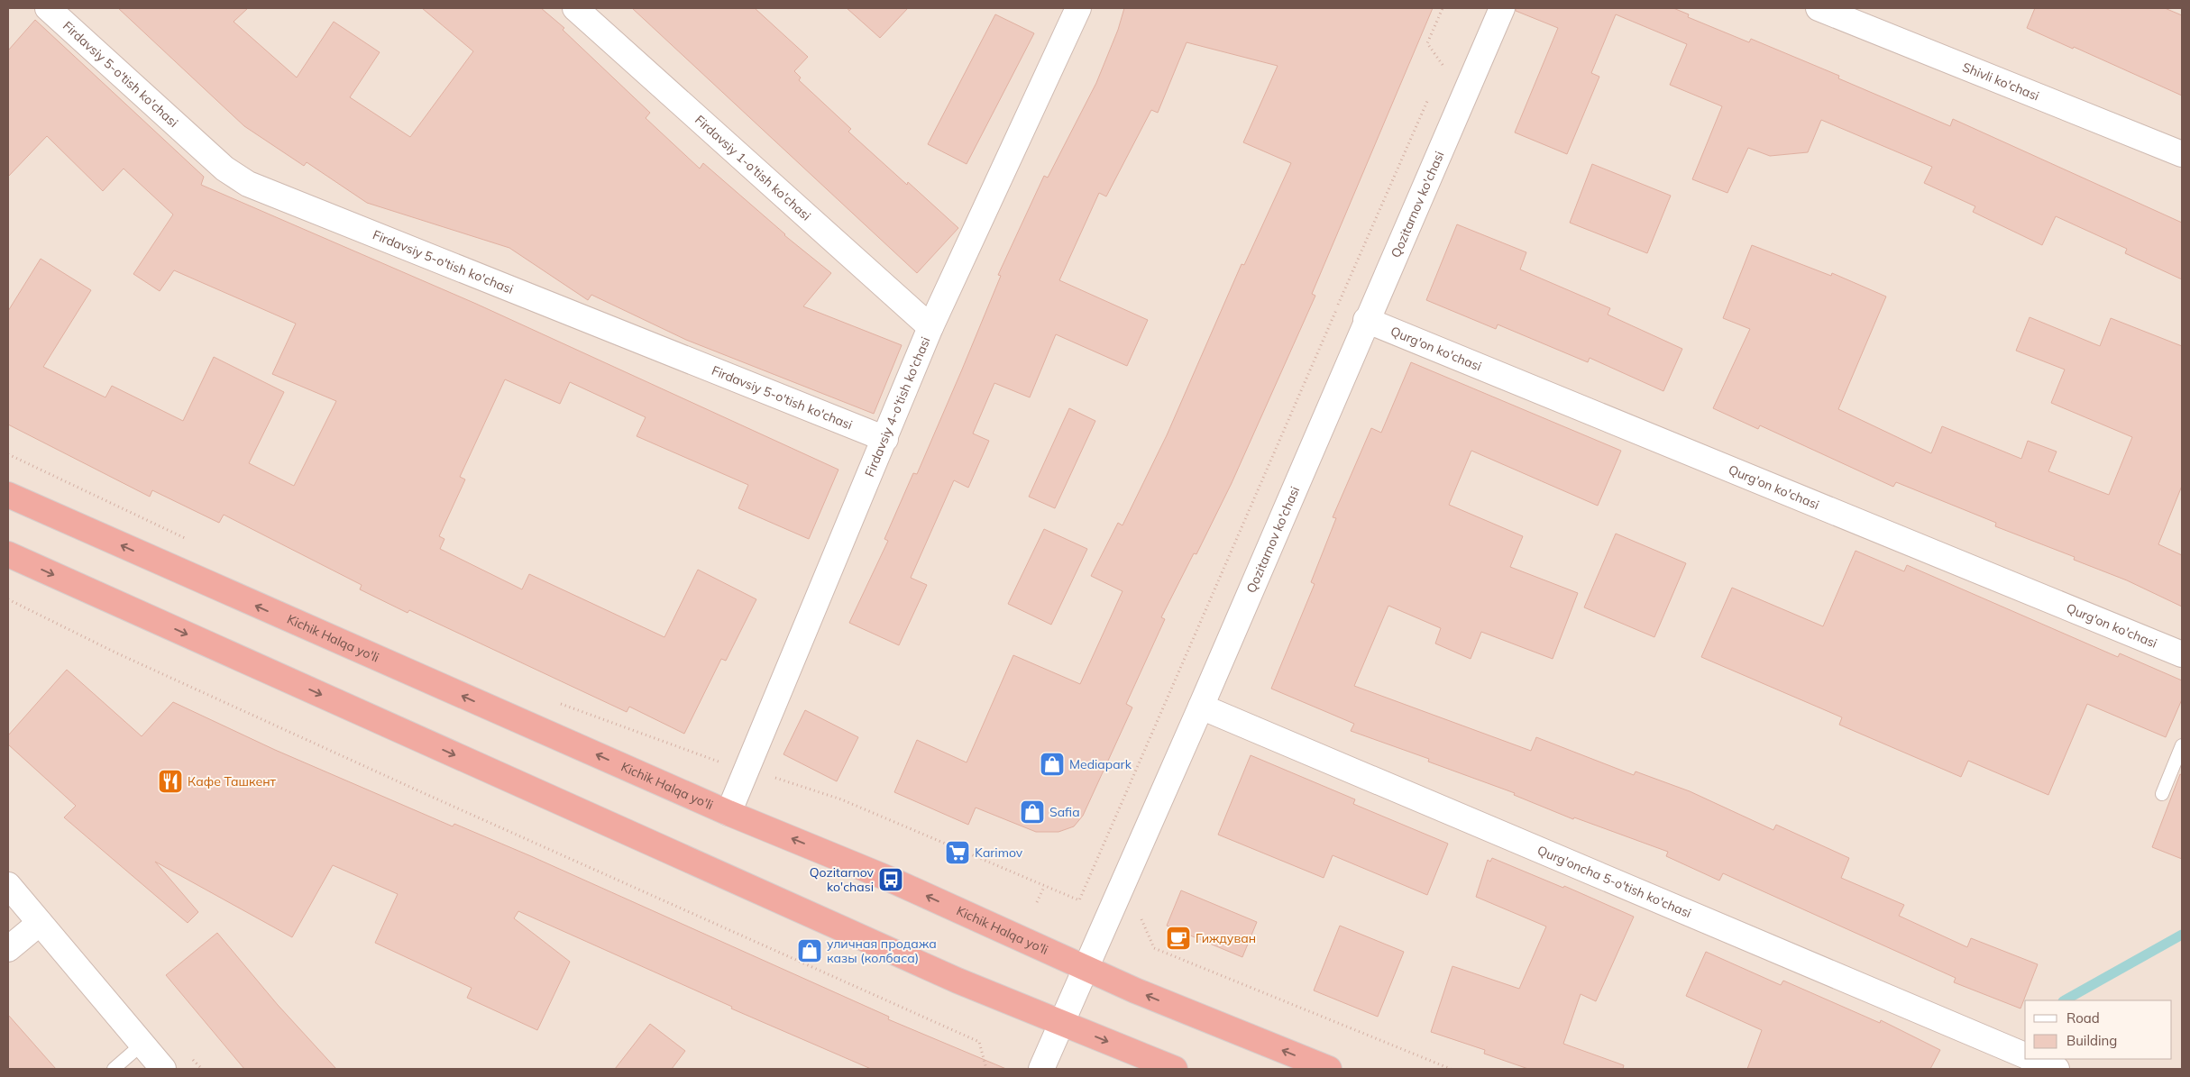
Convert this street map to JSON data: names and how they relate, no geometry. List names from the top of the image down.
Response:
{
  "streets": {
    "highway": ["Kichik Halqa yo'li"],
    "street": [
      "Firdavsiy 5-o'tish ko'chasi",
      "Shivli ko'chasi",
      "Firdavsiy 1-o'tish ko'chasi",
      "Qozitarnov ko'chasi",
      "Qurg'on ko'chasi",
      "Firdavsiy 4-o'tish ko'chasi",
      "Qurg'oncha 5-o'tish ko'chasi"
    ]
  },
  "crossings": [
    ["Firdavsiy 5-o'tish ko'chasi", "Firdavsiy 4-o'tish ko'chasi"],
    ["Firdavsiy 1-o'tish ko'chasi", "Firdavsiy 4-o'tish ko'chasi"],
    ["Qozitarnov ko'chasi", "Qurg'on ko'chasi"],
    ["Qozitarnov ko'chasi", "Kichik Halqa yo'li"],
    ["Qozitarnov ko'chasi", "Qurg'oncha 5-o'tish ko'chasi"],
    ["Firdavsiy 4-o'tish ko'chasi", "Kichik Halqa yo'li"]
  ],
  "places": {
    "shop": ["Mediapark", "Safia", "уличная продажа казы (колбаса)"],
    "restaurant": ["Кафе Ташкент"],
    "supermarket": ["Karimov"],
    "bus stop": ["Qozitarnov ko'chasi"],
    "cafe": ["Гиждуван"]
  },
  "legend": ["Road", "Building"]
}
